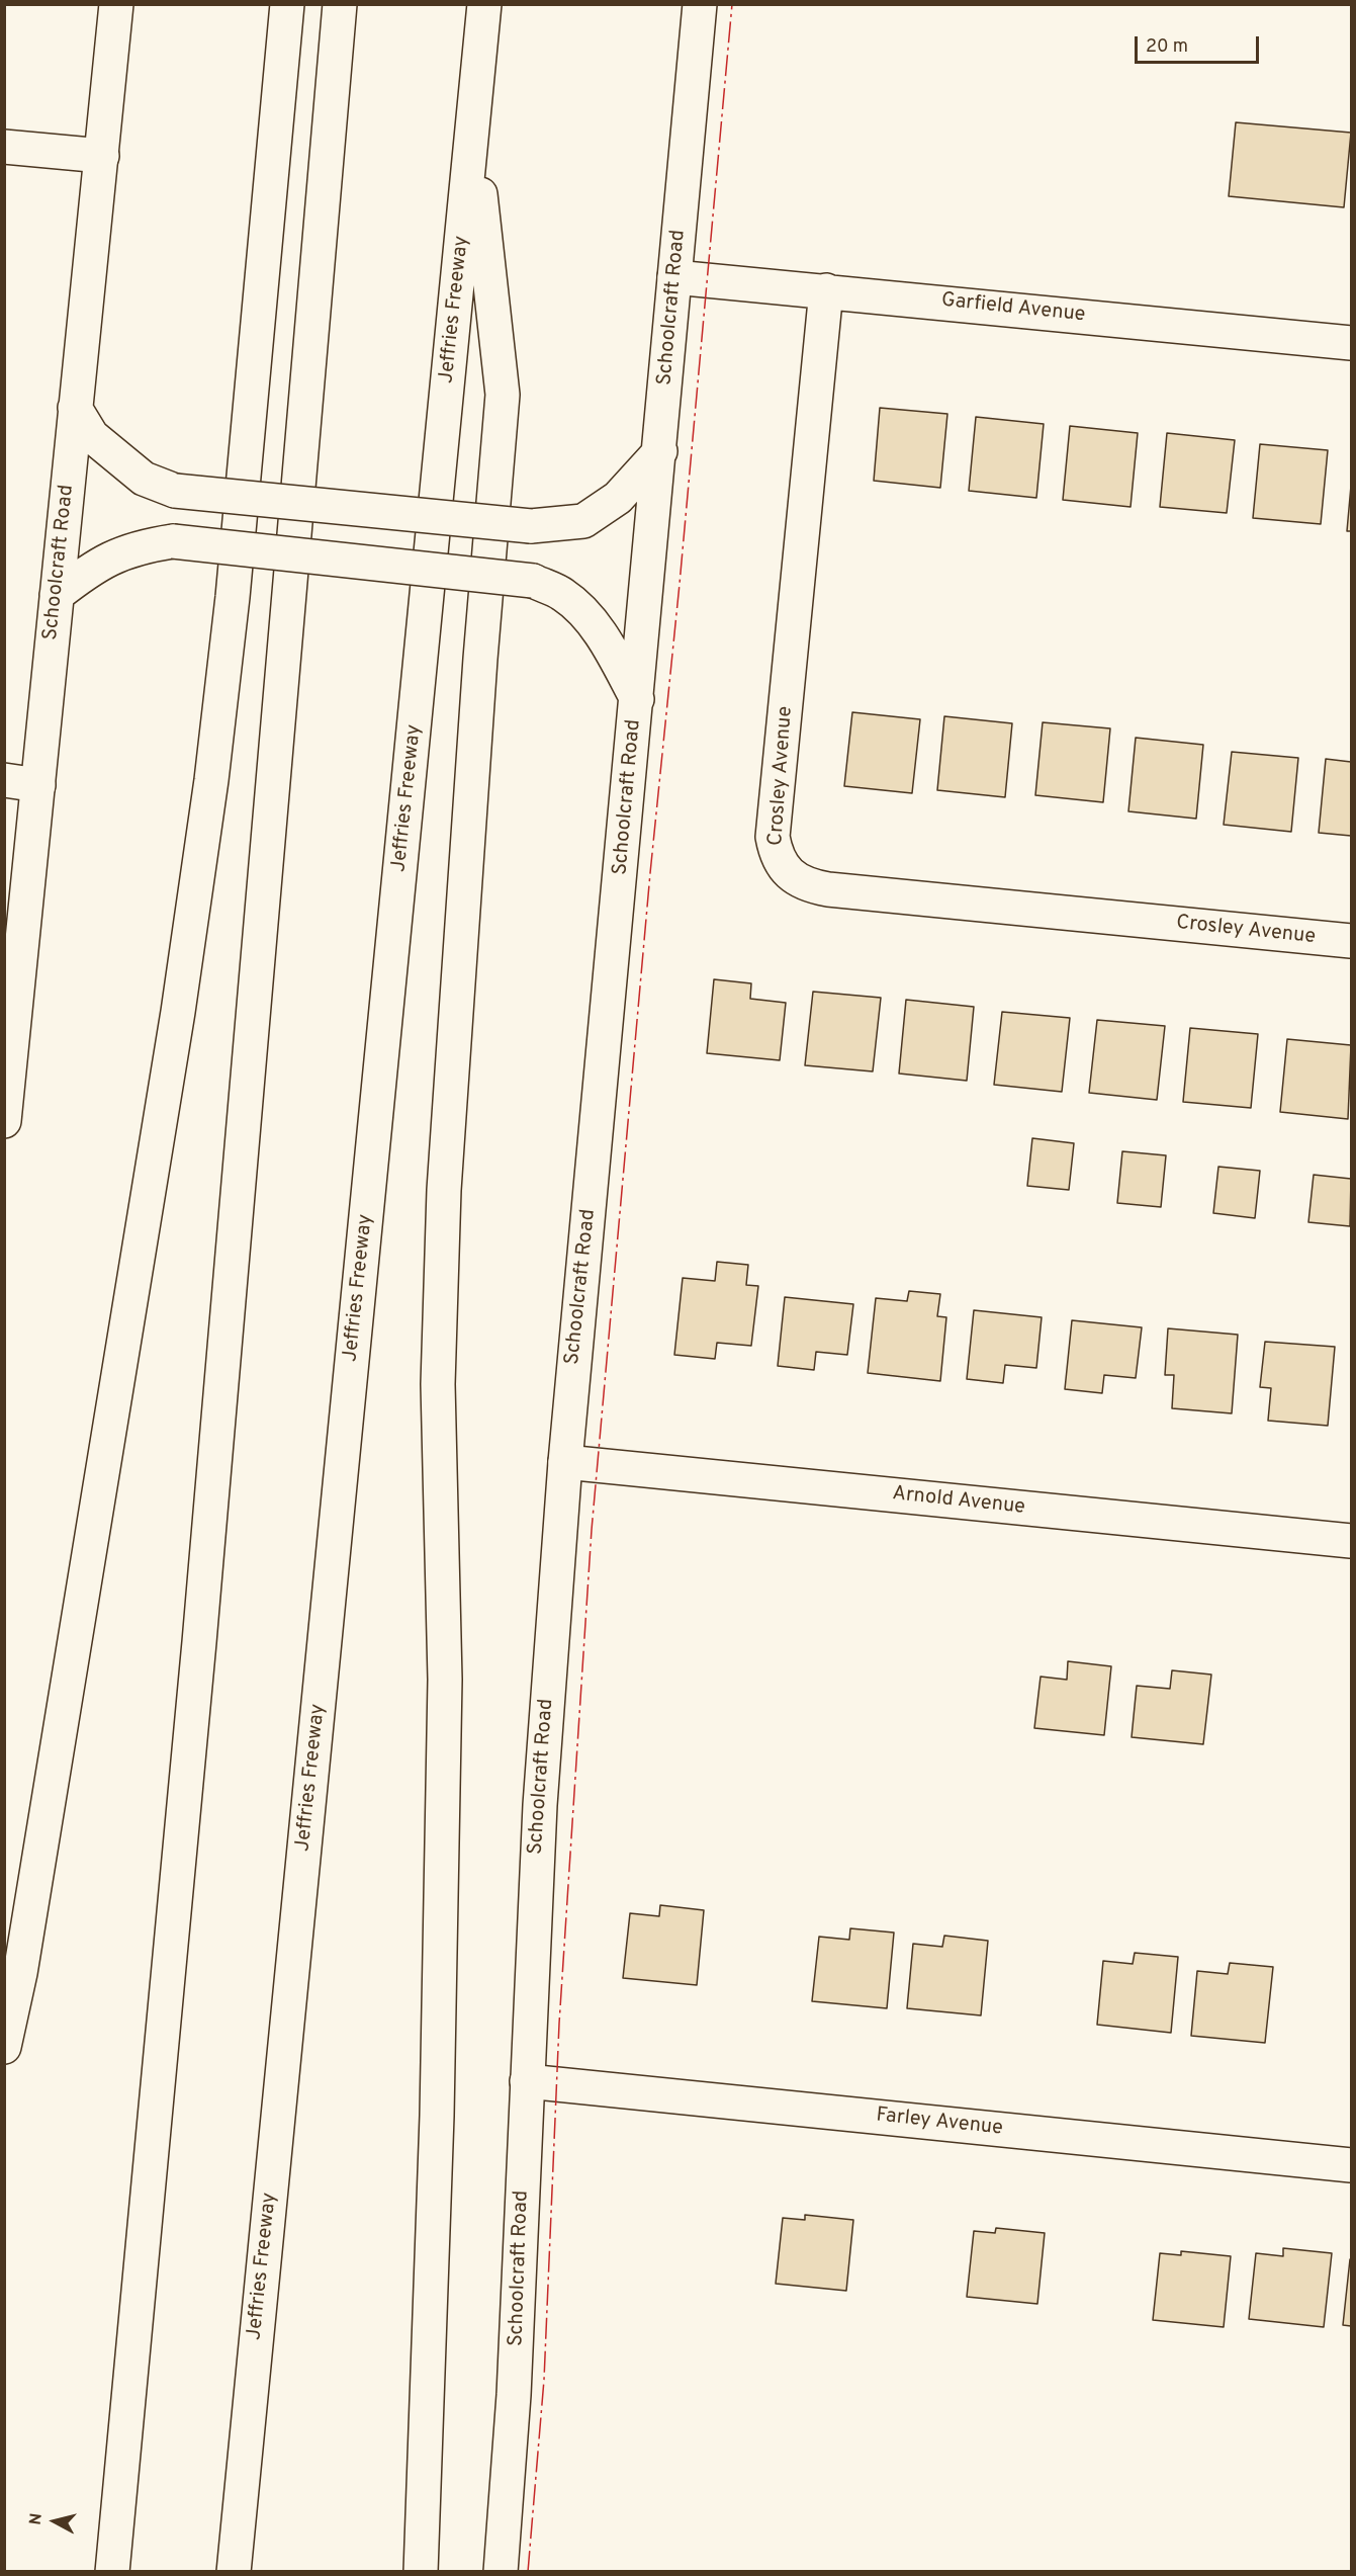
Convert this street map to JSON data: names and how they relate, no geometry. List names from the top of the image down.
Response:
{
  "streets": {
    "main road": [
      "Schoolcraft Road",
      "Garfield Avenue",
      "Jeffries Freeway",
      "Crosley Avenue",
      "Arnold Avenue",
      "Farley Avenue"
    ]
  },
  "crossings": [
    ["Schoolcraft Road", "Garfield Avenue"],
    ["Schoolcraft Road", "Arnold Avenue"],
    ["Schoolcraft Road", "Farley Avenue"],
    ["Garfield Avenue", "Crosley Avenue"]
  ],
  "scale_bar": "20 m",
  "north": "left"
}
